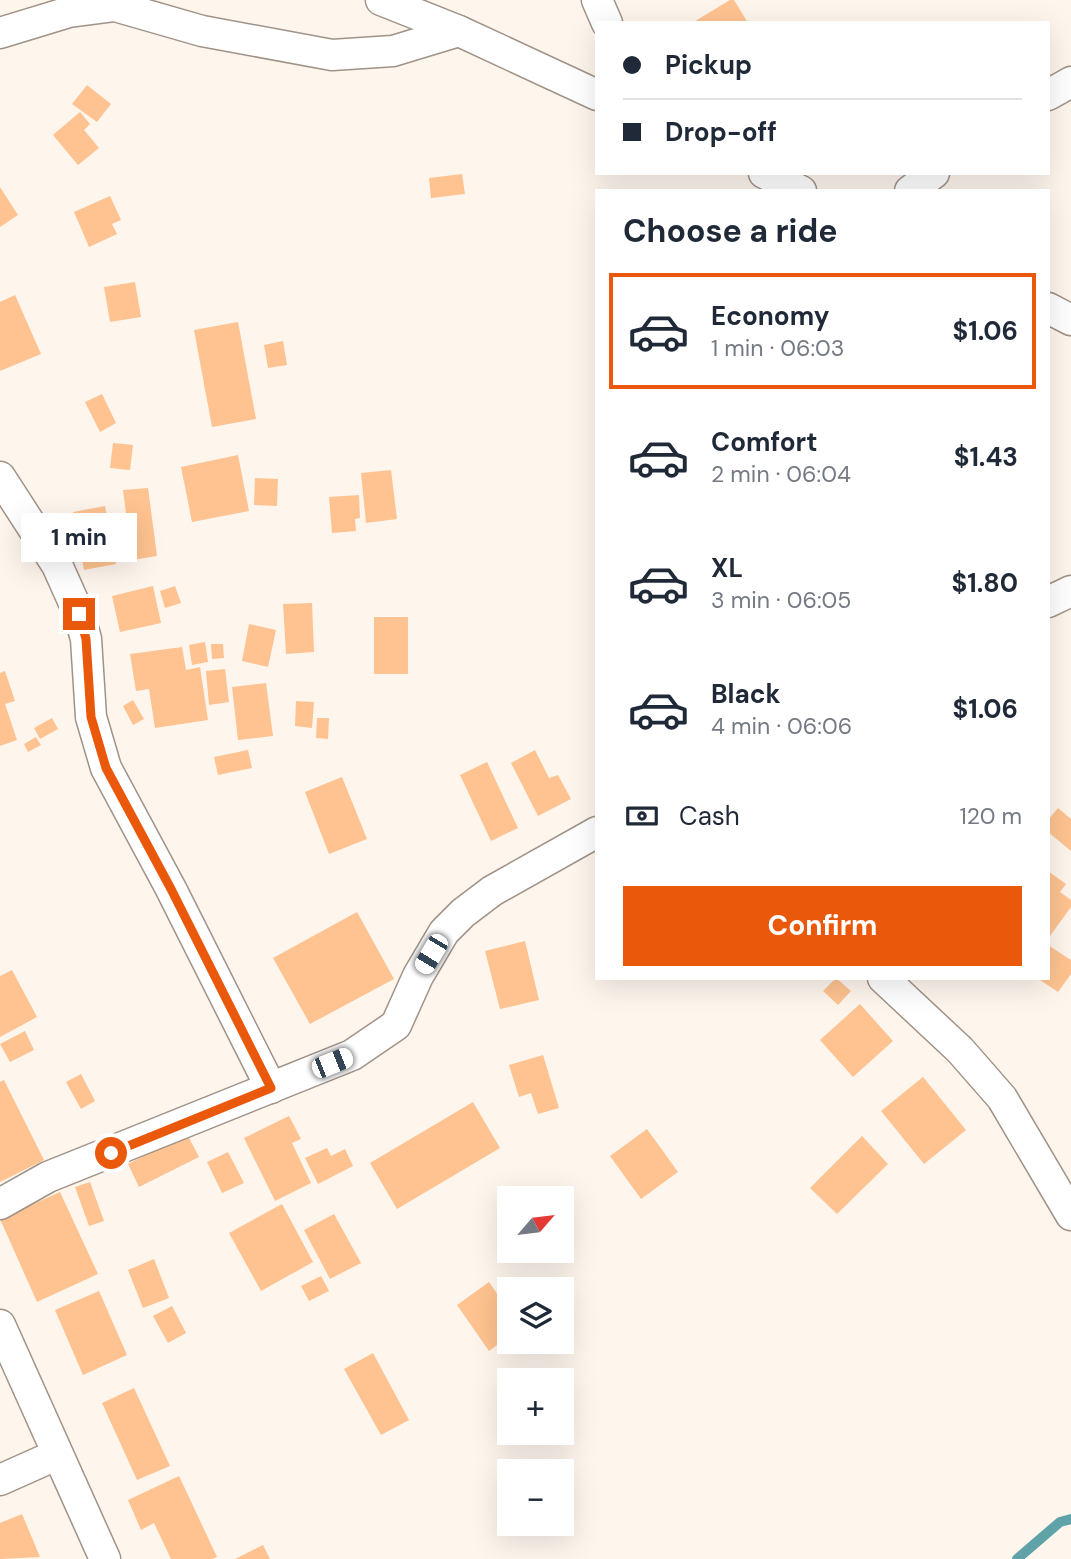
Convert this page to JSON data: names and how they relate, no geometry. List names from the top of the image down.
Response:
{
  "north": "top right",
  "page": {
    "banner": ["Pickup", "Drop-off"],
    "heading": "Choose a ride",
    "list": [
      {
        "name": "Economy",
        "note": "1 min · 06:03",
        "value": "$1.06"
      },
      {
        "name": "Comfort",
        "note": "2 min · 06:04",
        "value": "$1.43"
      },
      {
        "name": "XL",
        "note": "3 min · 06:05",
        "value": "$1.80"
      },
      {
        "name": "Black",
        "note": "4 min · 06:06",
        "value": "$1.06"
      }
    ],
    "bubble": "1 min",
    "pay": ["Cash", "120 m"],
    "buttons": "Confirm",
    "map_buttons": ["+", "−"]
  }
}
